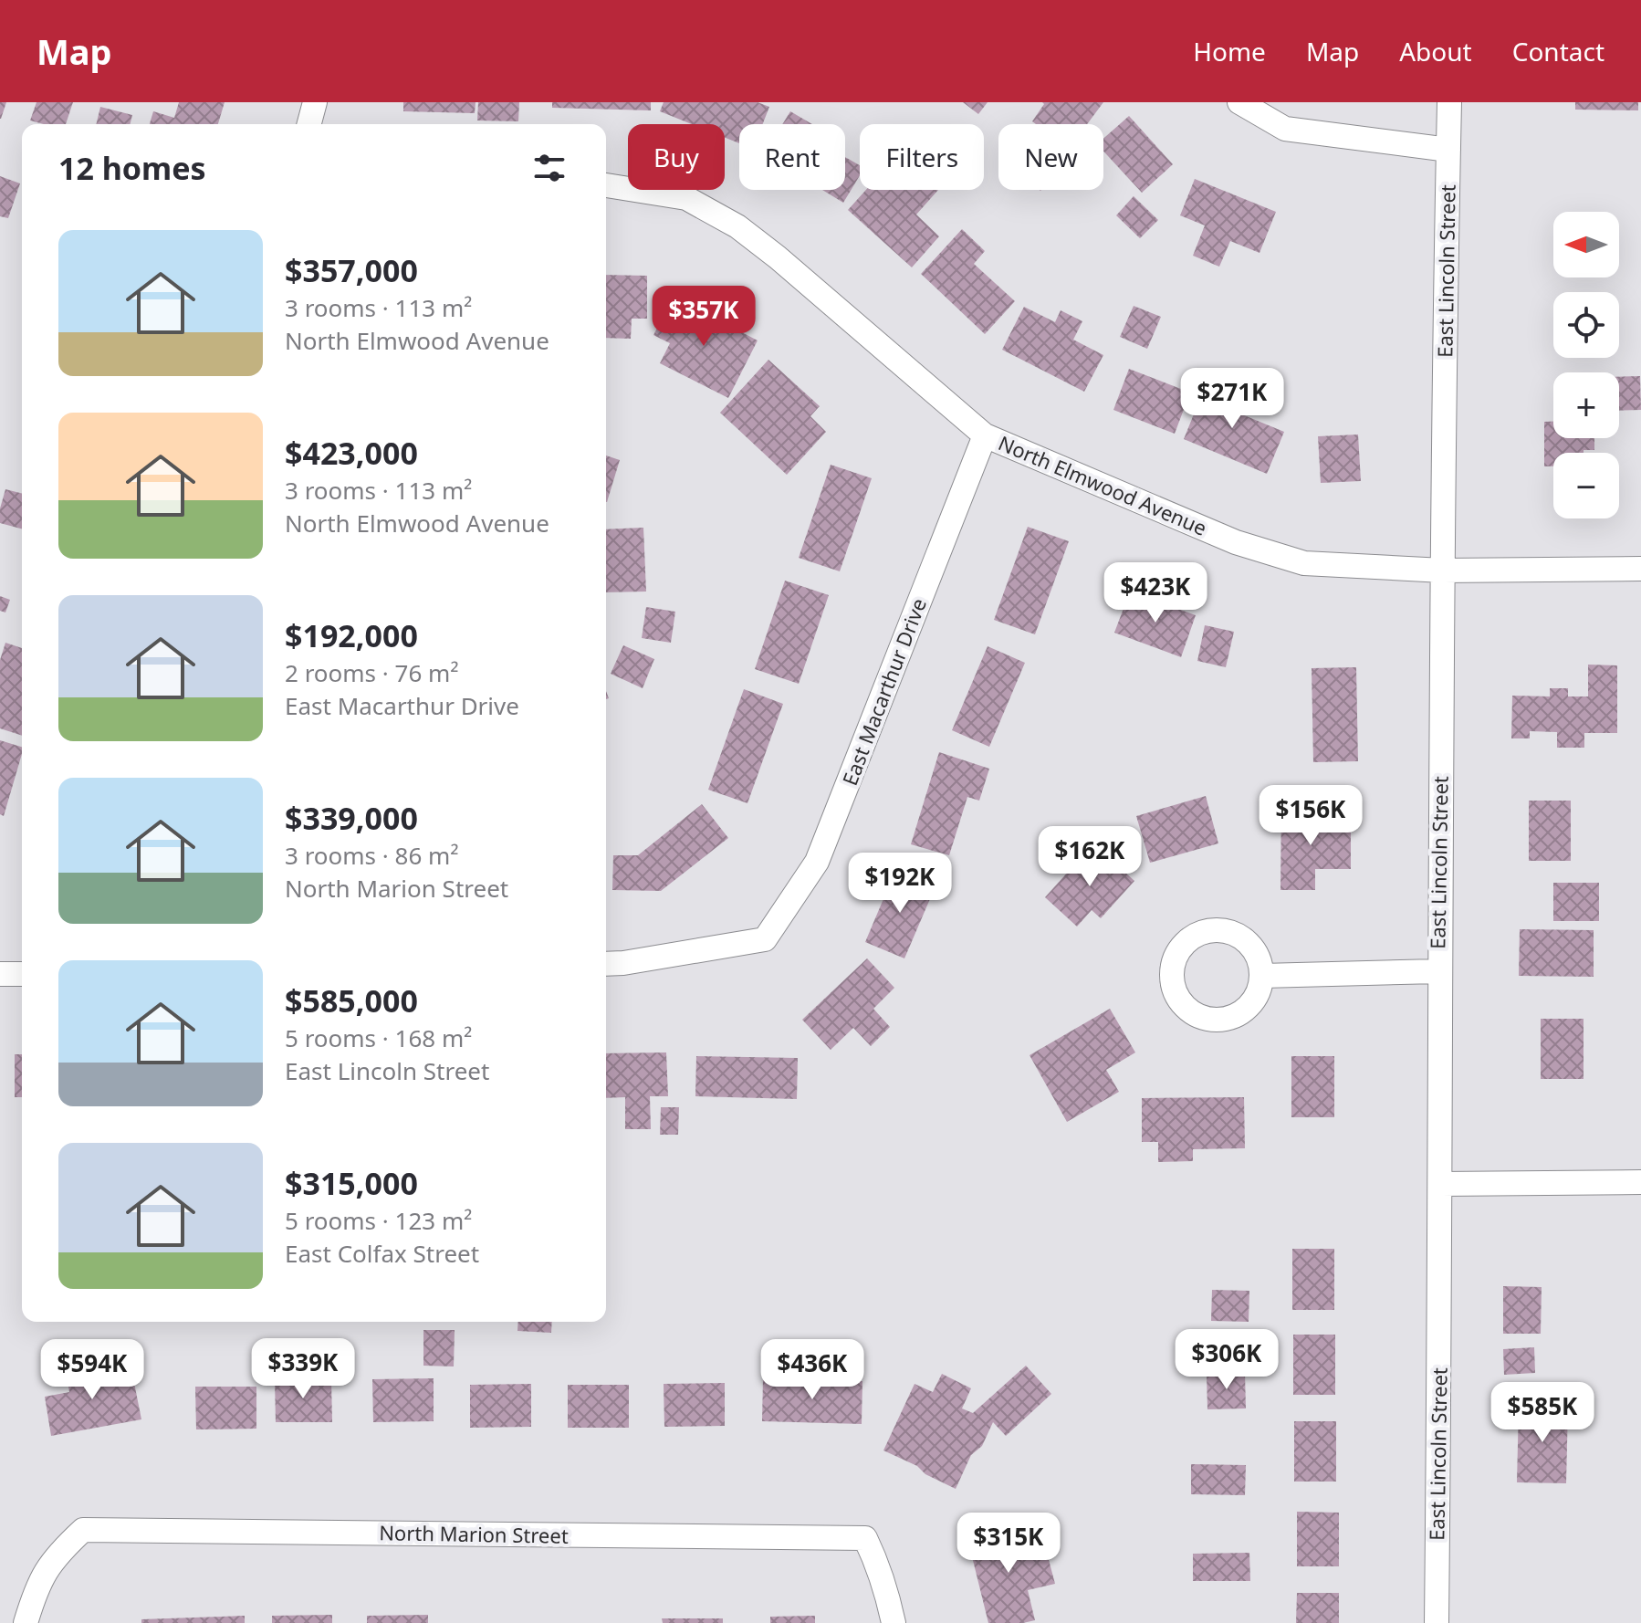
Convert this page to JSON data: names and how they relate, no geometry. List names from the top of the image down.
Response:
{
  "streets": {
    "street": [
      "East Lincoln Street",
      "North Elmwood Avenue",
      "East Macarthur Drive",
      "North Marion Street"
    ]
  },
  "crossings": [
    ["East Lincoln Street", "North Elmwood Avenue"],
    ["North Elmwood Avenue", "East Macarthur Drive"]
  ],
  "north": "left",
  "page": {
    "header": "Map",
    "nav": [
      "Home",
      "Map",
      "About",
      "Contact"
    ],
    "chip": [
      "Buy",
      "Rent",
      "Filters",
      "New"
    ],
    "heading": "12 homes",
    "map_buttons": ["+", "−"],
    "list": [
      {
        "name": "$357,000",
        "note": "3 rooms · 113 m² · North Elmwood Avenue"
      },
      {
        "name": "$423,000",
        "note": "3 rooms · 113 m² · North Elmwood Avenue"
      },
      {
        "name": "$192,000",
        "note": "2 rooms · 76 m² · East Macarthur Drive"
      },
      {
        "name": "$339,000",
        "note": "3 rooms · 86 m² · North Marion Street"
      },
      {
        "name": "$585,000",
        "note": "5 rooms · 168 m² · East Lincoln Street"
      },
      {
        "name": "$315,000",
        "note": "5 rooms · 123 m² · East Colfax Street"
      }
    ],
    "price": [
      "$357K",
      "$271K",
      "$423K",
      "$156K",
      "$162K",
      "$192K",
      "$306K",
      "$339K",
      "$594K",
      "$436K",
      "$585K",
      "$315K"
    ]
  }
}
